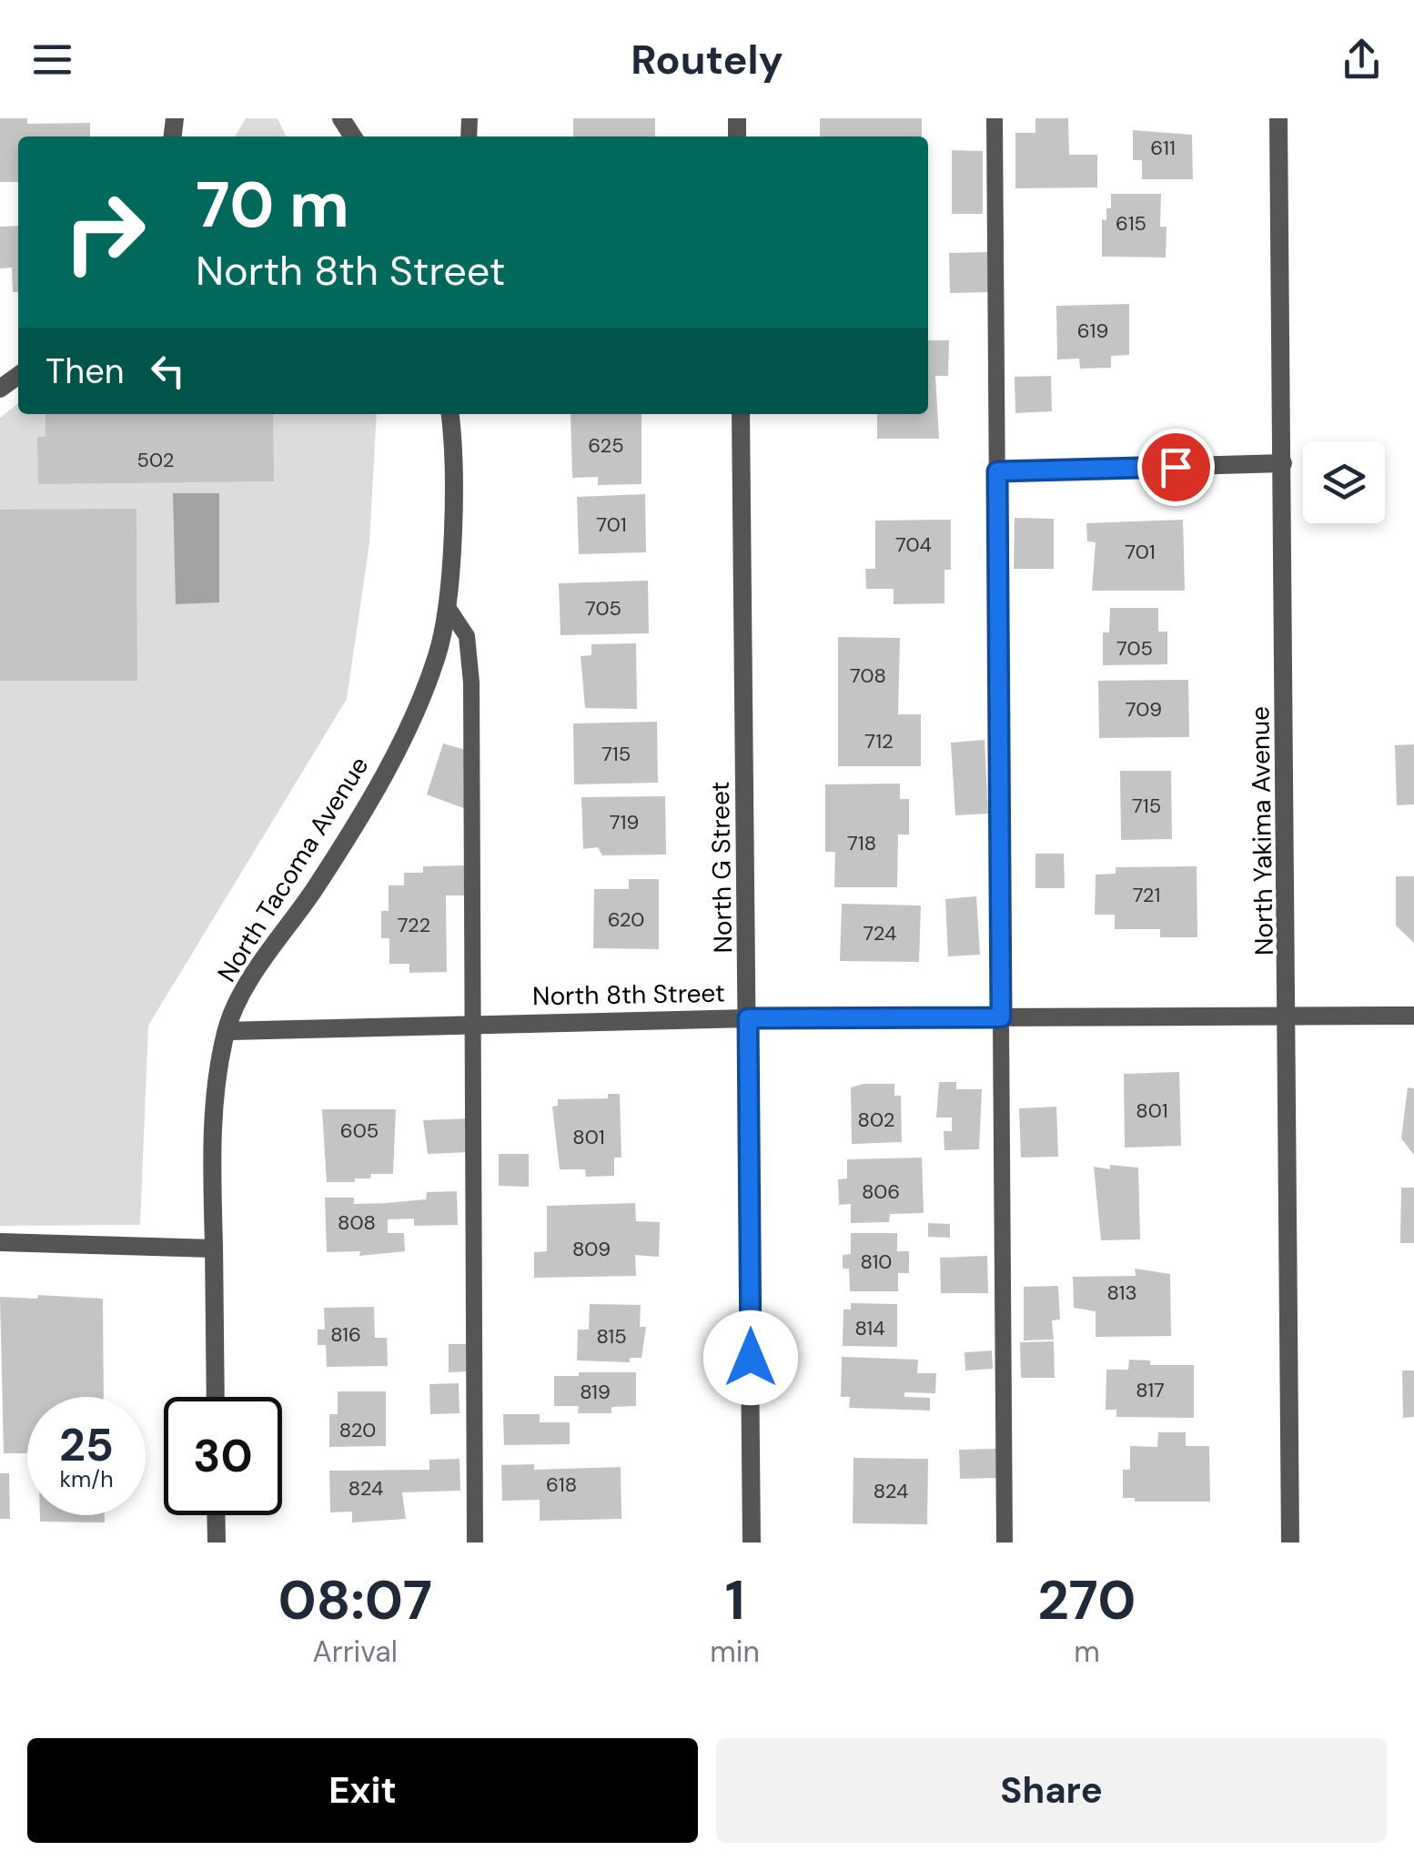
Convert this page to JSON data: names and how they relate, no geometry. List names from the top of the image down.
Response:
{
  "streets": {
    "street": [
      "North Yakima Avenue",
      "North G Street",
      "North Tacoma Avenue",
      "North 8th Street"
    ]
  },
  "crossings": [
    ["North Yakima Avenue", "North 8th Street"],
    ["North G Street", "North 8th Street"],
    ["North Tacoma Avenue", "North 8th Street"]
  ],
  "house_numbers": [
    "611",
    "615",
    "619",
    "625",
    "502",
    "701",
    "704",
    "701",
    "705",
    "705",
    "708",
    "709",
    "712",
    "715",
    "715",
    "719",
    "718",
    "721",
    "620",
    "722",
    "724",
    "801",
    "802",
    "605",
    "801",
    "806",
    "808",
    "809",
    "810",
    "813",
    "814",
    "816",
    "815",
    "817",
    "819",
    "820",
    "618",
    "824",
    "824"
  ],
  "page": {
    "header": "Routely",
    "turn": ["70 m", "North 8th Street"],
    "then": "Then",
    "speed": "25 km/h",
    "limit": "30",
    "eta": [
      "08:07",
      "Arrival",
      "1",
      "min",
      "270",
      "m"
    ],
    "buttons": ["Exit", "Share"]
  }
}
